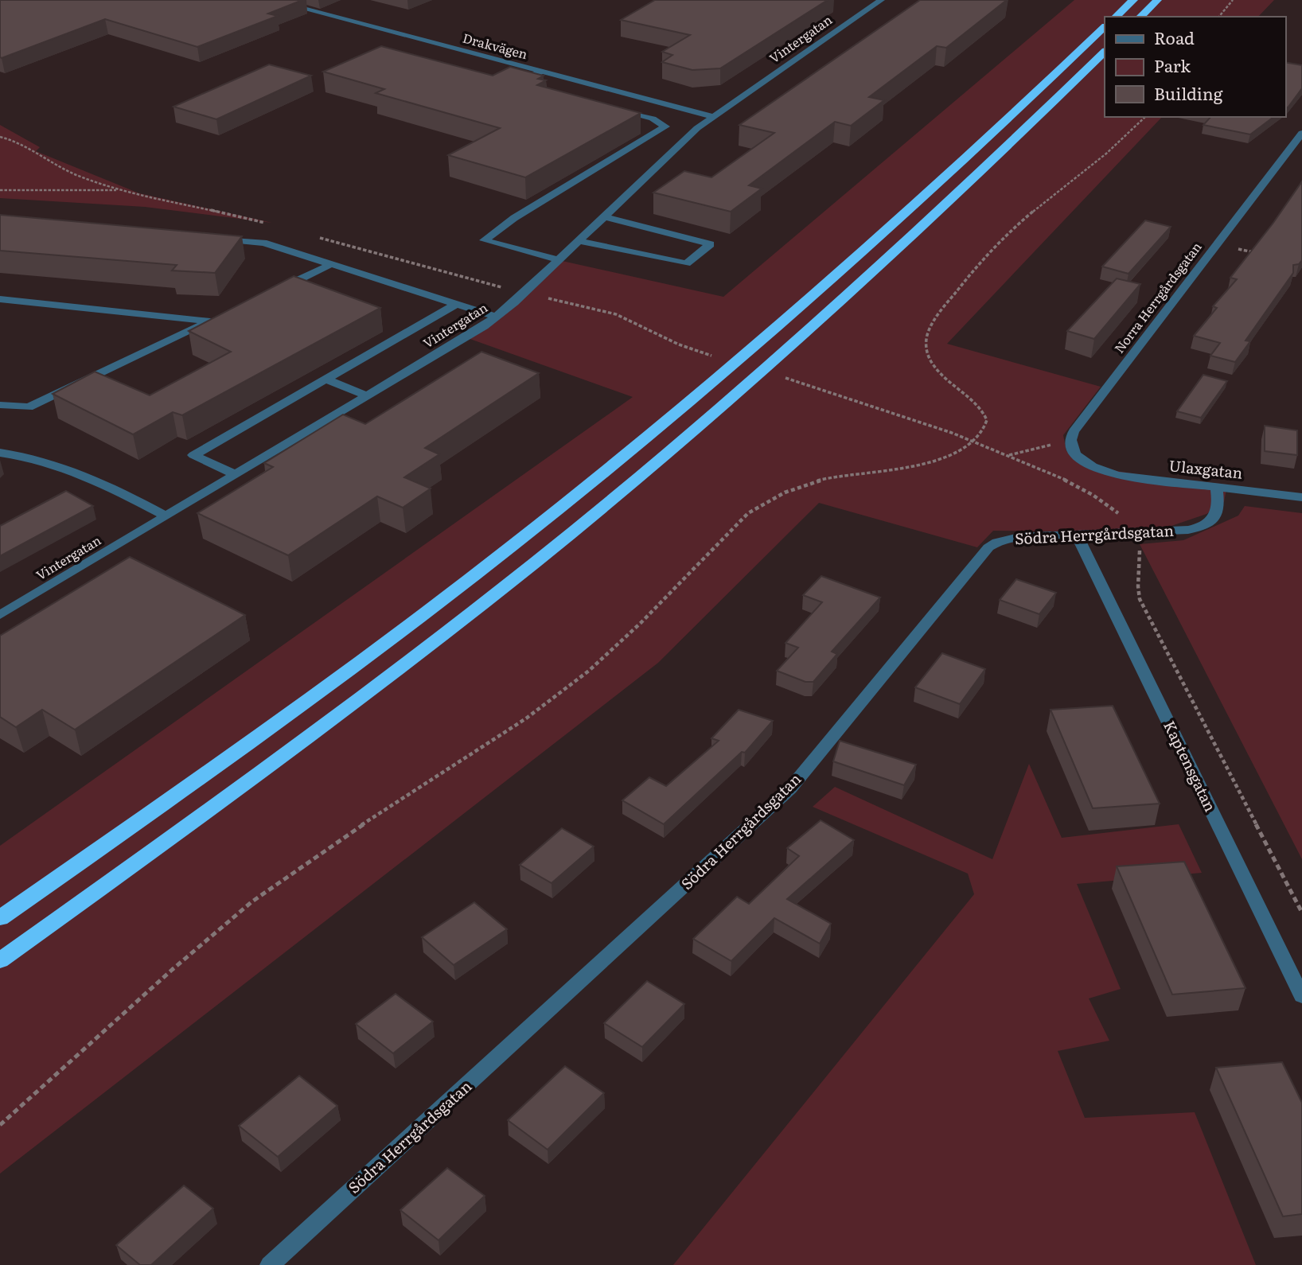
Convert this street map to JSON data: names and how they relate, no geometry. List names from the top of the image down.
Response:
{
  "streets": {
    "street": [
      "Vintergatan",
      "Drakvägen",
      "Norra Herrgårdsgatan",
      "Ulaxgatan",
      "Södra Herrgårdsgatan",
      "Kaptensgatan"
    ]
  },
  "crossings": [
    ["Vintergatan", "Drakvägen"],
    ["Norra Herrgårdsgatan", "Ulaxgatan"],
    ["Ulaxgatan", "Södra Herrgårdsgatan"],
    ["Södra Herrgårdsgatan", "Kaptensgatan"]
  ],
  "legend": ["Road", "Park", "Building"]
}
